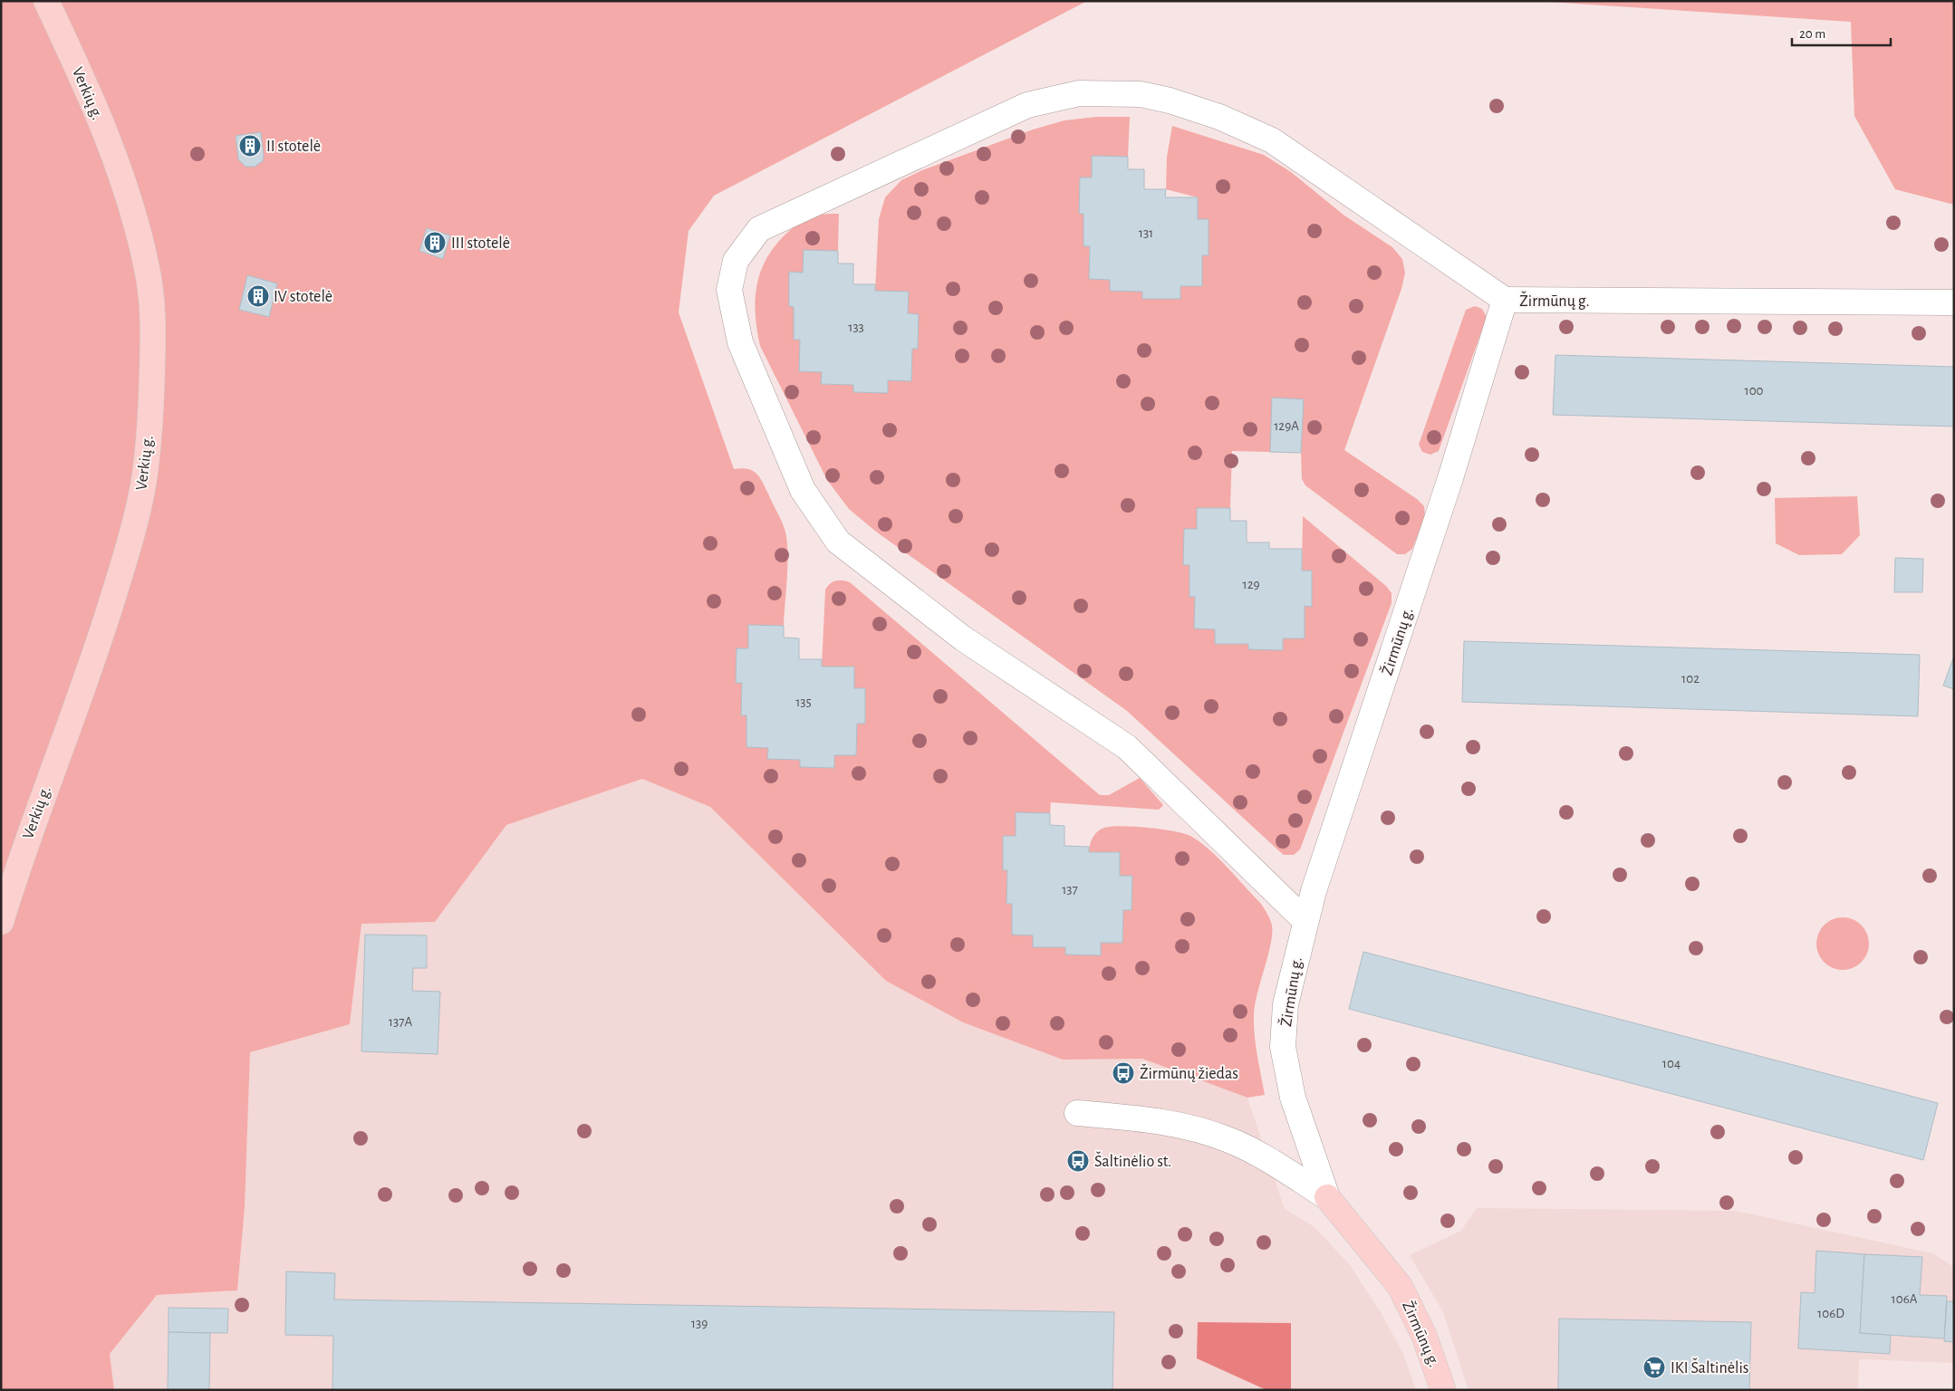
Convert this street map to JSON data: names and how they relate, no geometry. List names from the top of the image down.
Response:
{
  "streets": {
    "main road": ["Verkių g.", "Žirmūnų g."]
  },
  "places": {
    "building": ["II stotelė", "III stotelė", "IV stotelė"],
    "bus stop": ["Žirmūnų žiedas", "Šaltinėlio st."],
    "supermarket": ["IKI Šaltinėlis"]
  },
  "house_numbers": [
    "131",
    "133",
    "100",
    "129A",
    "129",
    "102",
    "135",
    "137",
    "137A",
    "104",
    "106A",
    "106D",
    "139"
  ],
  "scale_bar": "20 m"
}
